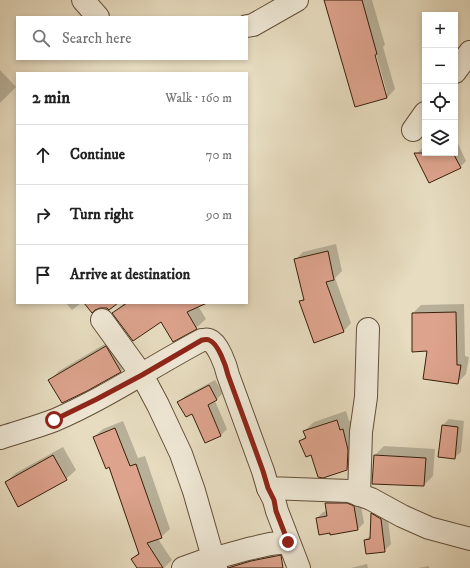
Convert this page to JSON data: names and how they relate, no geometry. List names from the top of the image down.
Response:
{
  "page": {
    "map_buttons": ["+", "−"],
    "search": "Search here",
    "heading": ["2 min", "Walk · 160 m"],
    "list": [
      ["Continue", "70 m"],
      ["Turn right", "90 m"],
      "Arrive at destination"
    ]
  }
}
